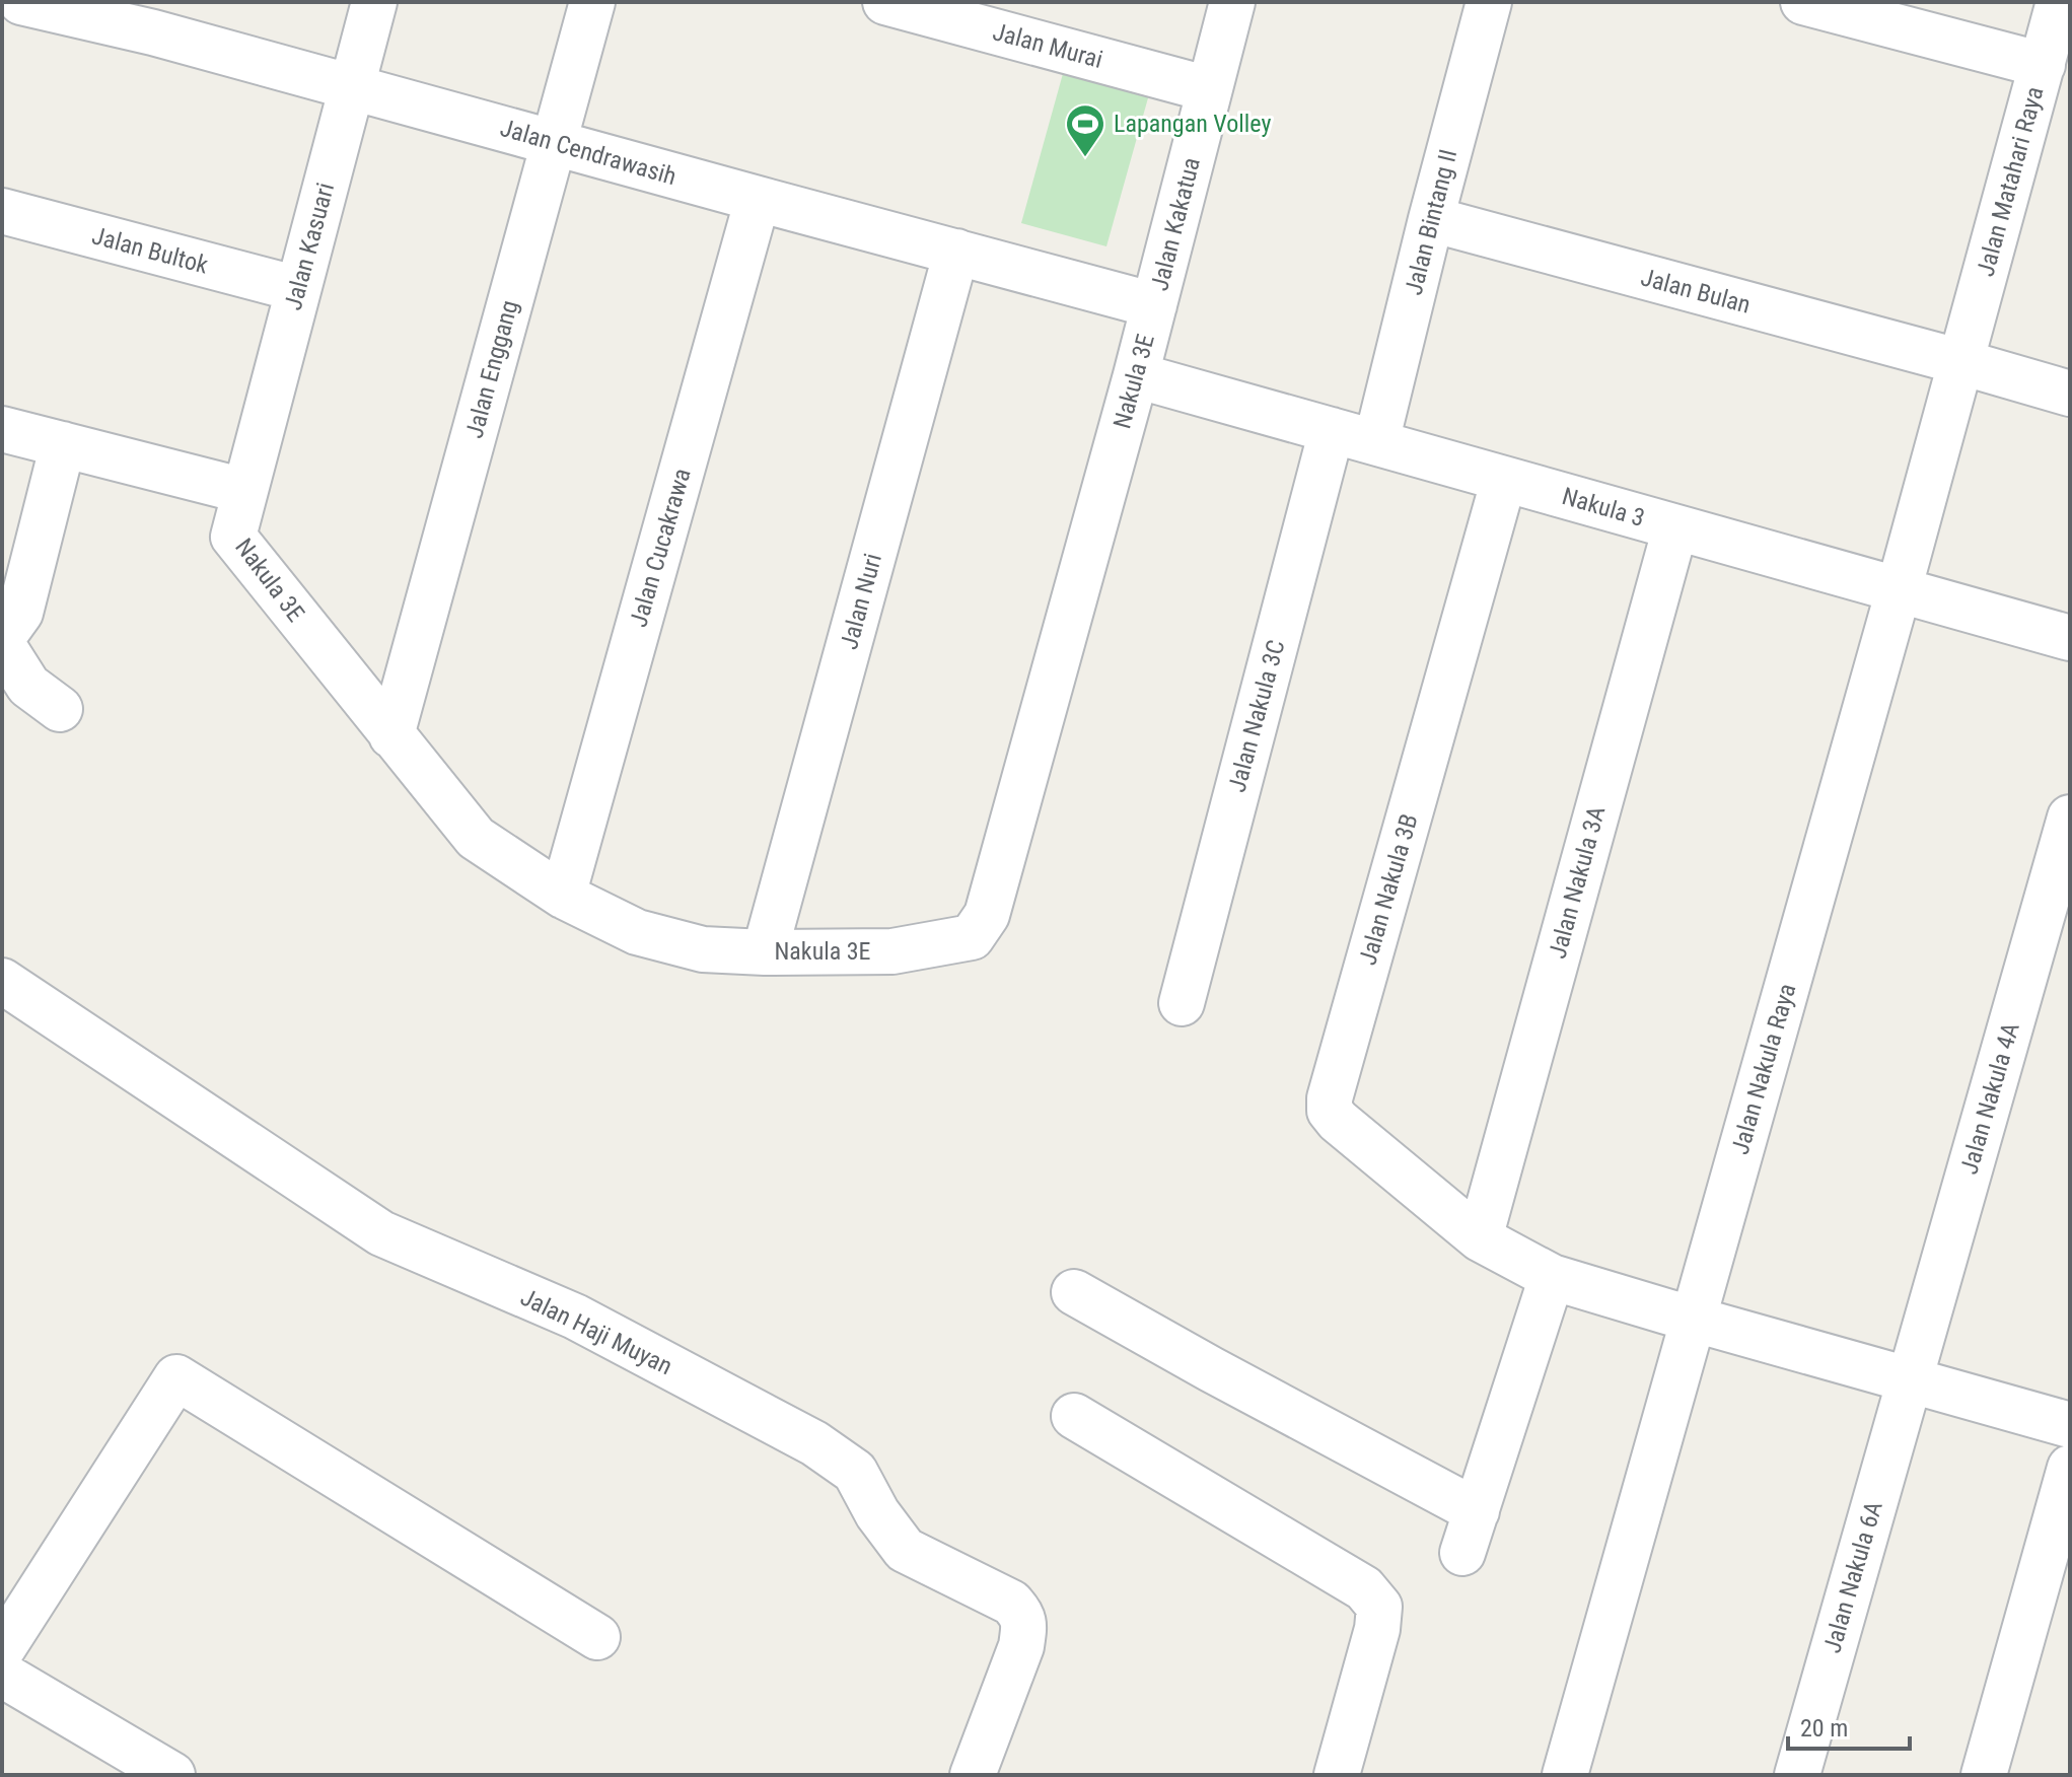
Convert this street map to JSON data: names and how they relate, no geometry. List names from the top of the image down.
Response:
{
  "streets": {
    "street": [
      "Jalan Murai",
      "Jalan Cendrawasih",
      "Jalan Matahari Raya",
      "Jalan Bintang II",
      "Jalan Kakatua",
      "Jalan Kasuari",
      "Jalan Bultok",
      "Jalan Bulan",
      "Jalan Enggang",
      "Nakula 3E",
      "Nakula 3",
      "Jalan Cucakrawa",
      "Jalan Nuri",
      "Jalan Nakula 3C",
      "Jalan Nakula 3A",
      "Jalan Nakula 3B",
      "Jalan Nakula Raya",
      "Jalan Nakula 4A",
      "Jalan Haji Muyan",
      "Jalan Nakula 6A"
    ]
  },
  "crossings": [
    ["Jalan Murai", "Jalan Kakatua"],
    ["Jalan Cendrawasih", "Jalan Kakatua"],
    ["Jalan Cendrawasih", "Jalan Kasuari"],
    ["Jalan Cendrawasih", "Jalan Enggang"],
    ["Jalan Cendrawasih", "Nakula 3E"],
    ["Jalan Cendrawasih", "Jalan Cucakrawa"],
    ["Jalan Cendrawasih", "Jalan Nuri"],
    ["Jalan Matahari Raya", "Jalan Bulan"],
    ["Jalan Matahari Raya", "Jalan Nakula Raya"],
    ["Jalan Bintang II", "Jalan Bulan"],
    ["Jalan Bintang II", "Nakula 3"],
    ["Jalan Kakatua", "Nakula 3E"],
    ["Jalan Kasuari", "Jalan Bultok"],
    ["Jalan Kasuari", "Nakula 3E"],
    ["Jalan Bulan", "Jalan Nakula Raya"],
    ["Jalan Enggang", "Nakula 3E"],
    ["Nakula 3E", "Nakula 3"],
    ["Nakula 3E", "Jalan Cucakrawa"],
    ["Nakula 3E", "Jalan Nuri"],
    ["Nakula 3", "Jalan Nakula 3C"],
    ["Nakula 3", "Jalan Nakula 3A"],
    ["Nakula 3", "Jalan Nakula 3B"],
    ["Nakula 3", "Jalan Nakula Raya"],
    ["Jalan Nakula 3A", "Jalan Nakula 3B"],
    ["Jalan Nakula 3B", "Jalan Nakula Raya"],
    ["Jalan Nakula 3B", "Jalan Nakula 4A"],
    ["Jalan Nakula 3B", "Jalan Nakula 6A"],
    ["Jalan Nakula 4A", "Jalan Nakula 6A"]
  ],
  "places": {
    "sports": ["Lapangan Volley"]
  },
  "scale_bar": "20 m"
}
